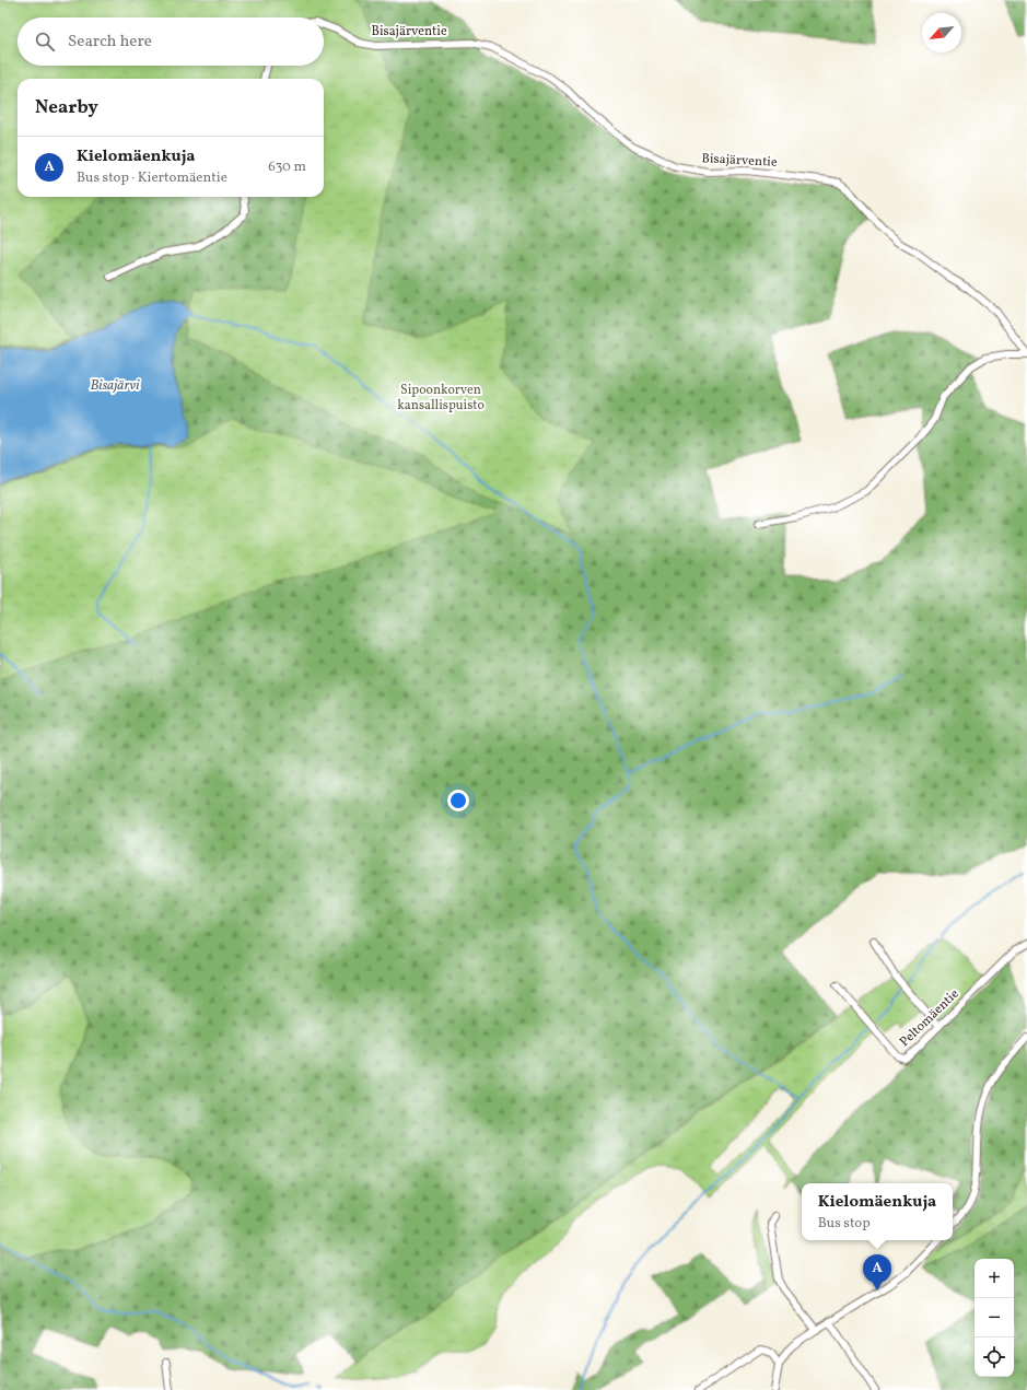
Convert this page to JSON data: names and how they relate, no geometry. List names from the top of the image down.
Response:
{
  "streets": {
    "street": ["Bisajärventie", "Peltomäentie"]
  },
  "water": ["Bisajärvi"],
  "parks": ["Sipoonkorven kansallispuisto"],
  "north": "bottom left",
  "page": {
    "search": "Search here",
    "heading": "Nearby",
    "list": [
      {
        "mark": "A",
        "name": "Kielomäenkuja",
        "note": "Bus stop · Kiertomäentie",
        "value": "630 m"
      }
    ],
    "popup": ["Kielomäenkuja", "Bus stop"],
    "pins": "A",
    "map_buttons": ["+", "−"]
  }
}
